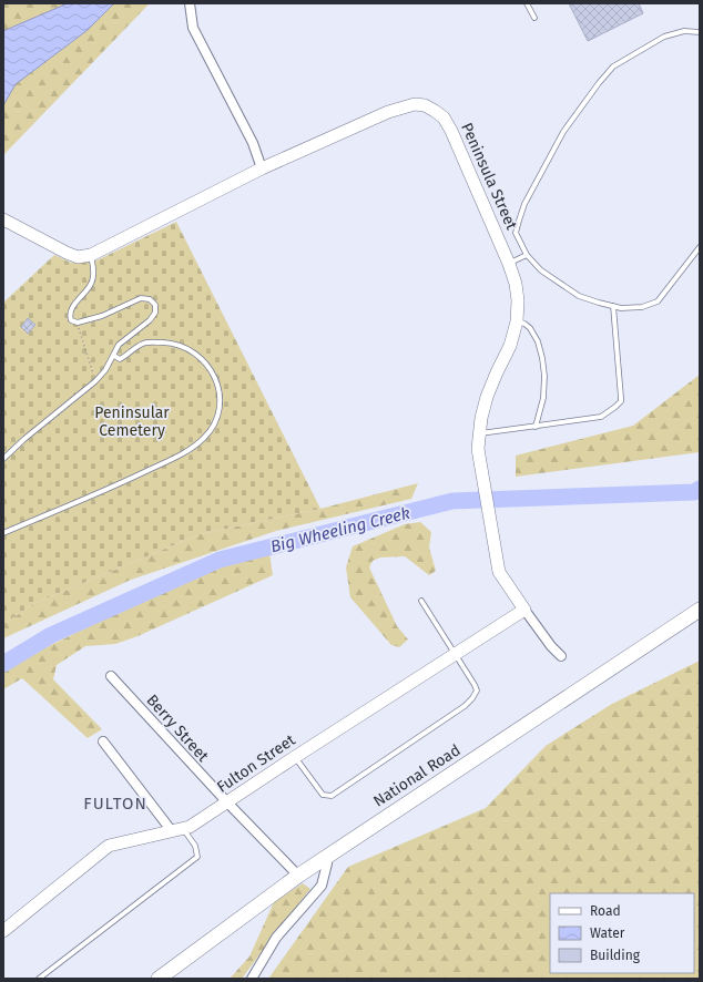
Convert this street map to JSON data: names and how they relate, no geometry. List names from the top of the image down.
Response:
{
  "streets": {
    "main road": ["National Road"],
    "street": ["Peninsula Street", "Berry Street", "Fulton Street"]
  },
  "crossings": [
    ["Peninsula Street", "Fulton Street"],
    ["Berry Street", "Fulton Street"],
    ["Berry Street", "National Road"]
  ],
  "districts": ["FULTON"],
  "water": ["Big Wheeling Creek"],
  "parks": ["Peninsular Cemetery"],
  "legend": ["Road", "Water", "Building"]
}
